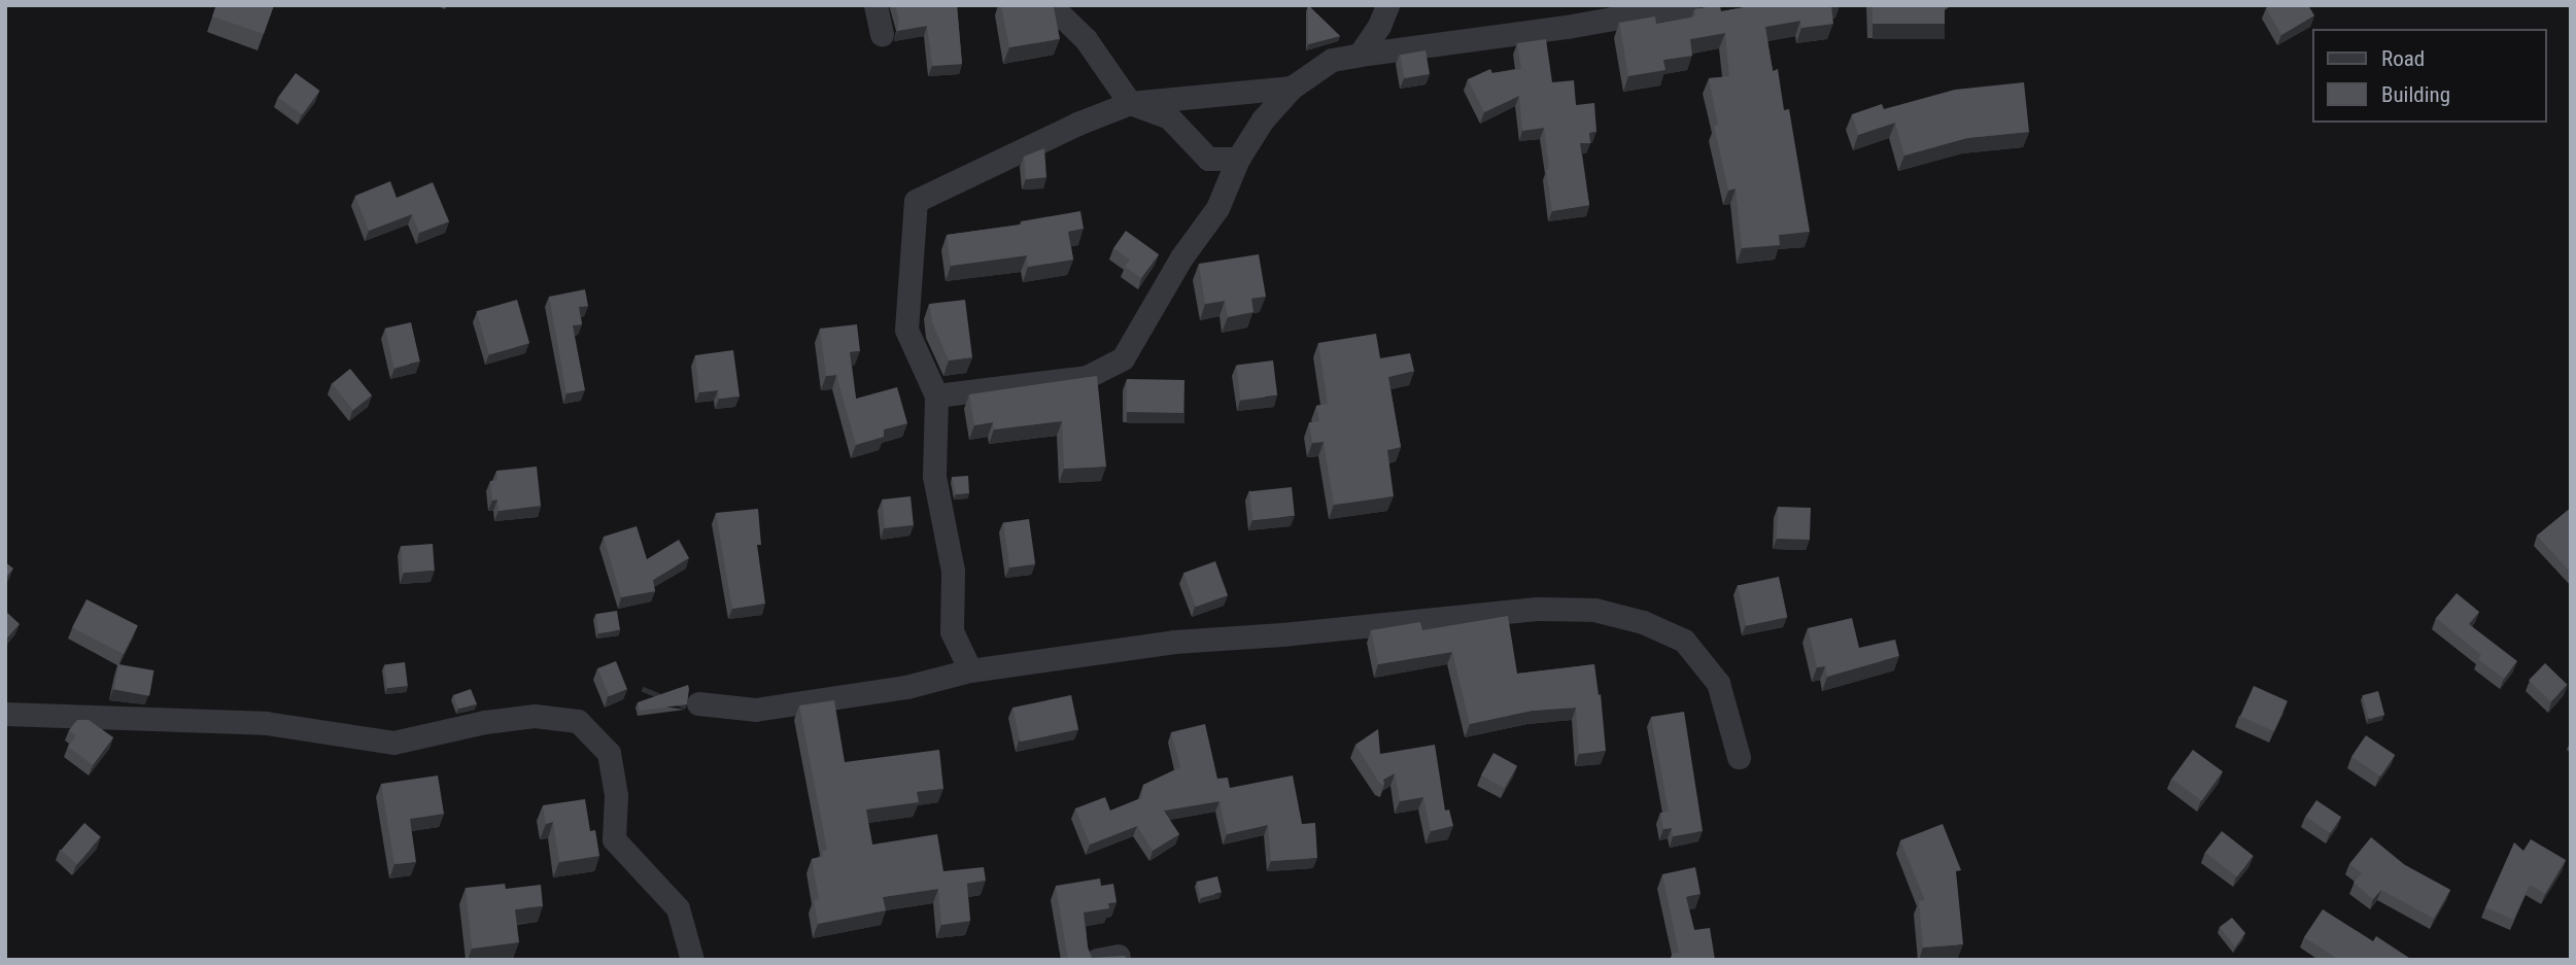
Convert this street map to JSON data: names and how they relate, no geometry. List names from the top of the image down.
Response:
{
  "legend": ["Road", "Building"]
}
